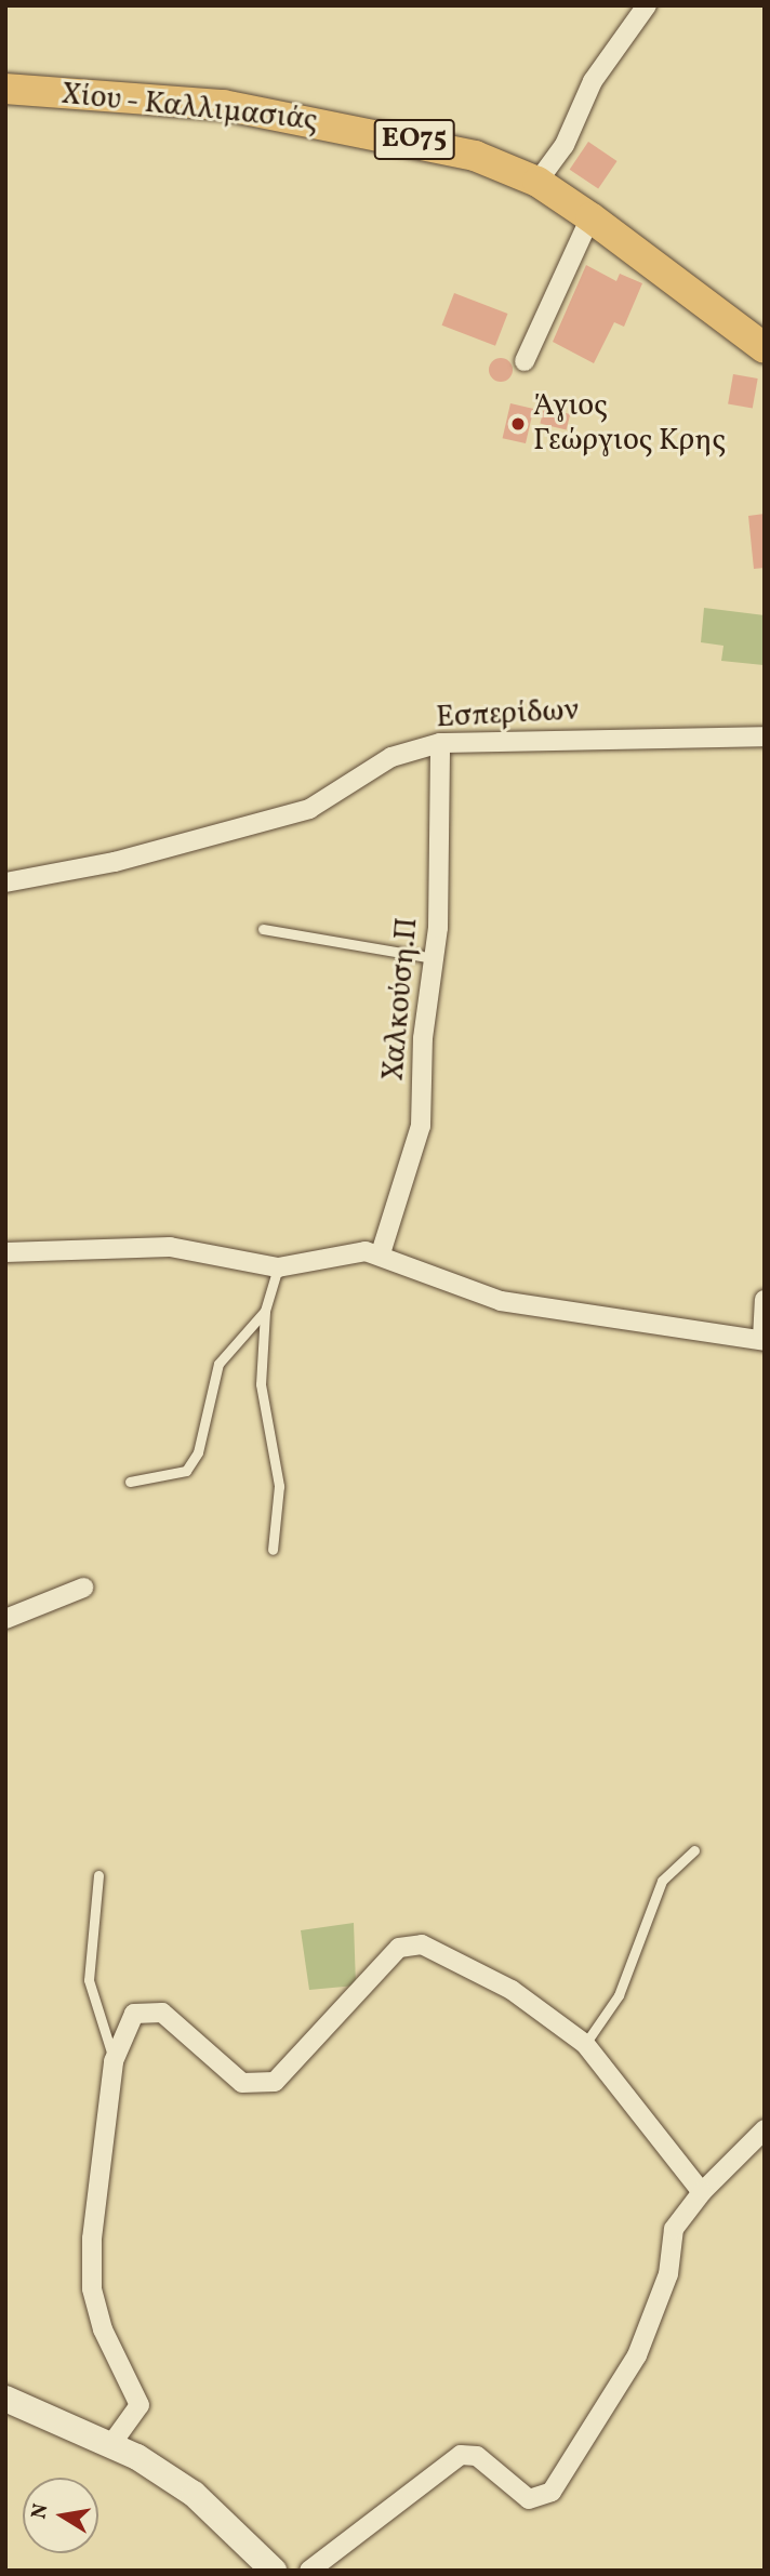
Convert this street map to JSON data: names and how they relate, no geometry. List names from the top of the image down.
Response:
{
  "streets": {
    "main road": ["Χίου - Καλλιμασιάς", "ΕΟ75"],
    "street": ["Εσπερίδων", "Χαλκούση.Π"]
  },
  "crossings": [
    ["Εσπερίδων", "Χαλκούση.Π"]
  ],
  "places": ["Άγιος Γεώργιος Κρης"],
  "north": "left"
}
